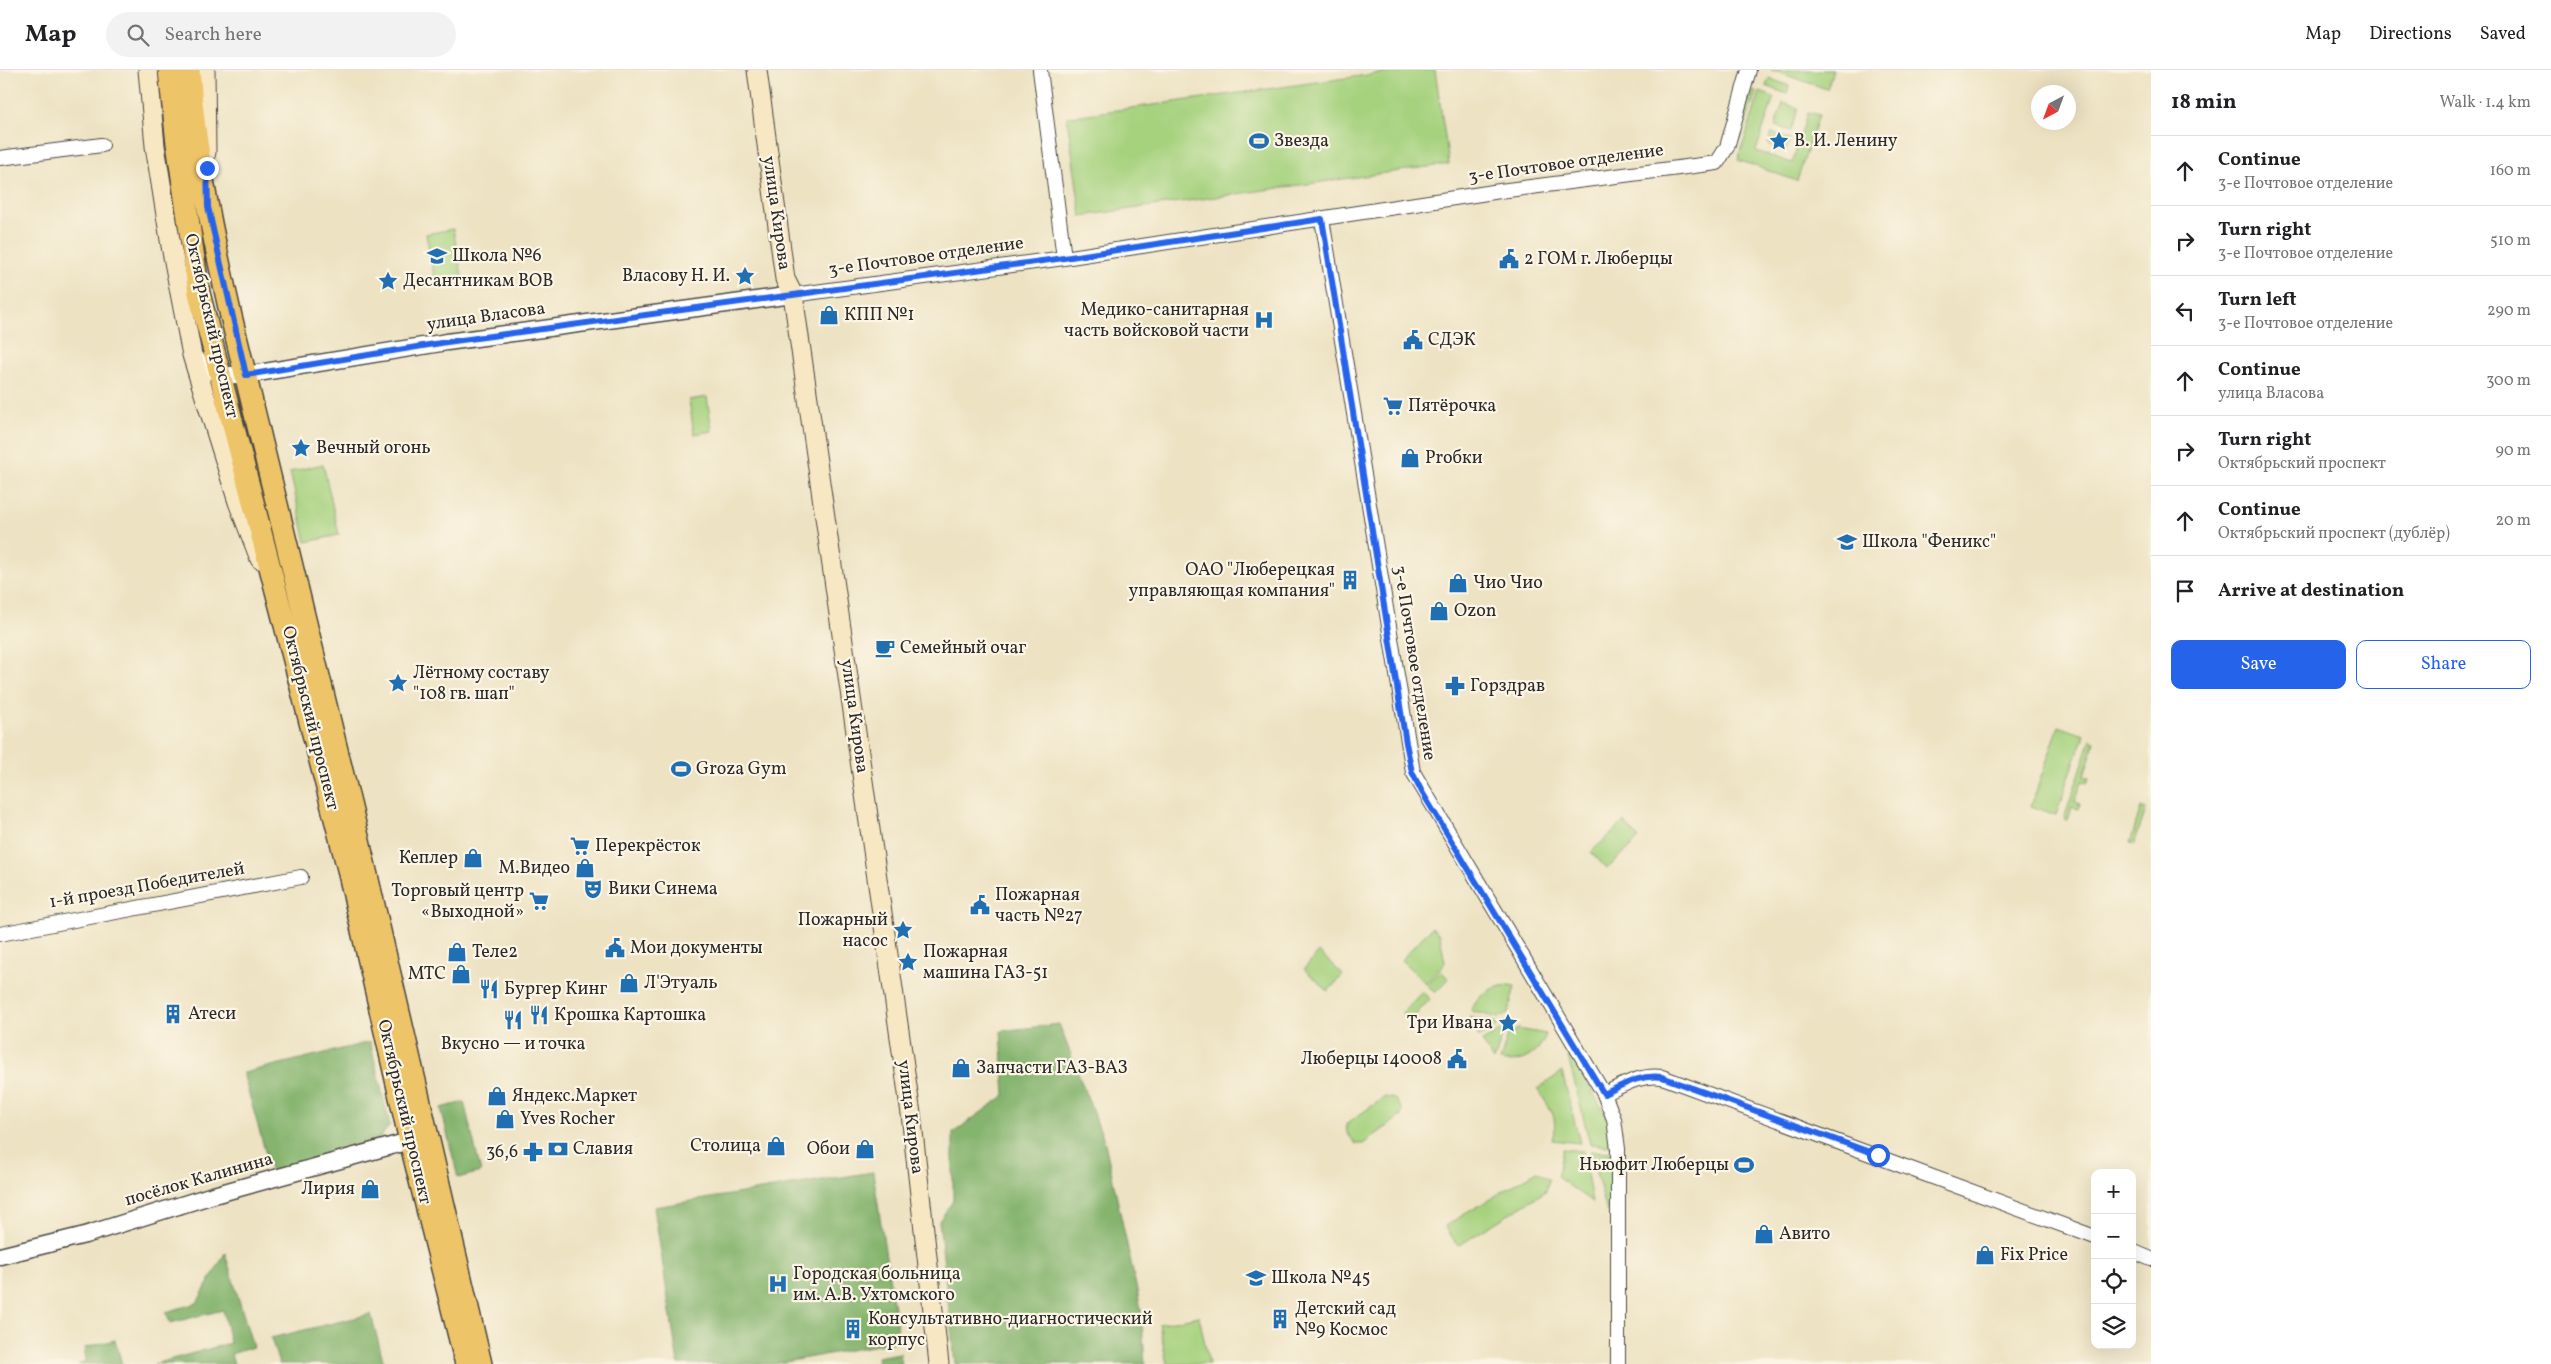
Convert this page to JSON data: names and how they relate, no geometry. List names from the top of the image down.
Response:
{
  "streets": {
    "main road": ["улица Кирова", "Октябрьский проспект"],
    "street": [
      "3-е Почтовое отделение",
      "улица Власова",
      "1-й проезд Победителей",
      "посёлок Калинина"
    ]
  },
  "crossings": [
    ["3-е Почтовое отделение", "улица Кирова"],
    ["3-е Почтовое отделение", "улица Власова"],
    ["улица Кирова", "улица Власова"],
    ["улица Власова", "Октябрьский проспект"],
    ["Октябрьский проспект", "посёлок Калинина"]
  ],
  "places": {
    "sports": ["Звезда", "Groza Gym", "Ньюфит Люберцы"],
    "place": [
      "В. И. Ленину",
      "Власову Н. И.",
      "Десантникам ВОВ",
      "Вечный огонь",
      "Лётному составу \"108 гв. шап\"",
      "Пожарный насос",
      "Пожарная машина ГАЗ-51",
      "Три Ивана"
    ],
    "school or university": ["Школа №6", "Школа \"Феникс\"", "Школа №45"],
    "public building": [
      "2 ГОМ г. Люберцы",
      "СДЭК",
      "Пожарная часть №27",
      "Мои документы",
      "Люберцы 140008"
    ],
    "shop": [
      "КПП №1",
      "Proбки",
      "Чио Чио",
      "Ozon",
      "Кеплер",
      "М.Видео",
      "Теле2",
      "МТС",
      "Л'Этуаль",
      "Запчасти ГАЗ-ВАЗ",
      "Яндекс.Маркет",
      "Yves Rocher",
      "Столица",
      "Обои",
      "Лирия",
      "Авито",
      "Fix Price"
    ],
    "hospital": ["Медико-санитарная часть войсковой части", "Городская больница им. А.В. Ухтомского"],
    "supermarket": ["Пятёрочка", "Перекрёсток", "Торговый центр «Выходной»"],
    "building": [
      "ОАО \"Люберецкая управляющая компания\"",
      "Атеси",
      "Детский сад №9 Космос",
      "Консультативно-диагностический корпус"
    ],
    "cafe": ["Семейный очаг"],
    "pharmacy": ["Горздрав", "36,6"],
    "theatre": ["Вики Синема"],
    "restaurant": ["Бургер Кинг", "Крошка Картошка", "Вкусно — и точка"],
    "bank": ["Славия"]
  },
  "north": "bottom left",
  "page": {
    "header": "Map",
    "search": "Search here",
    "nav": ["Map", "Directions", "Saved"],
    "heading": ["18 min", "Walk · 1.4 km"],
    "list": [
      ["Continue", "3-е Почтовое отделение", "160 m"],
      ["Turn right", "3-е Почтовое отделение", "510 m"],
      ["Turn left", "3-е Почтовое отделение", "290 m"],
      ["Continue", "улица Власова", "300 m"],
      ["Turn right", "Октябрьский проспект", "90 m"],
      ["Continue", "Октябрьский проспект (дублёр)", "20 m"],
      "Arrive at destination"
    ],
    "buttons": ["Save", "Share"],
    "map_buttons": ["+", "−"]
  }
}
